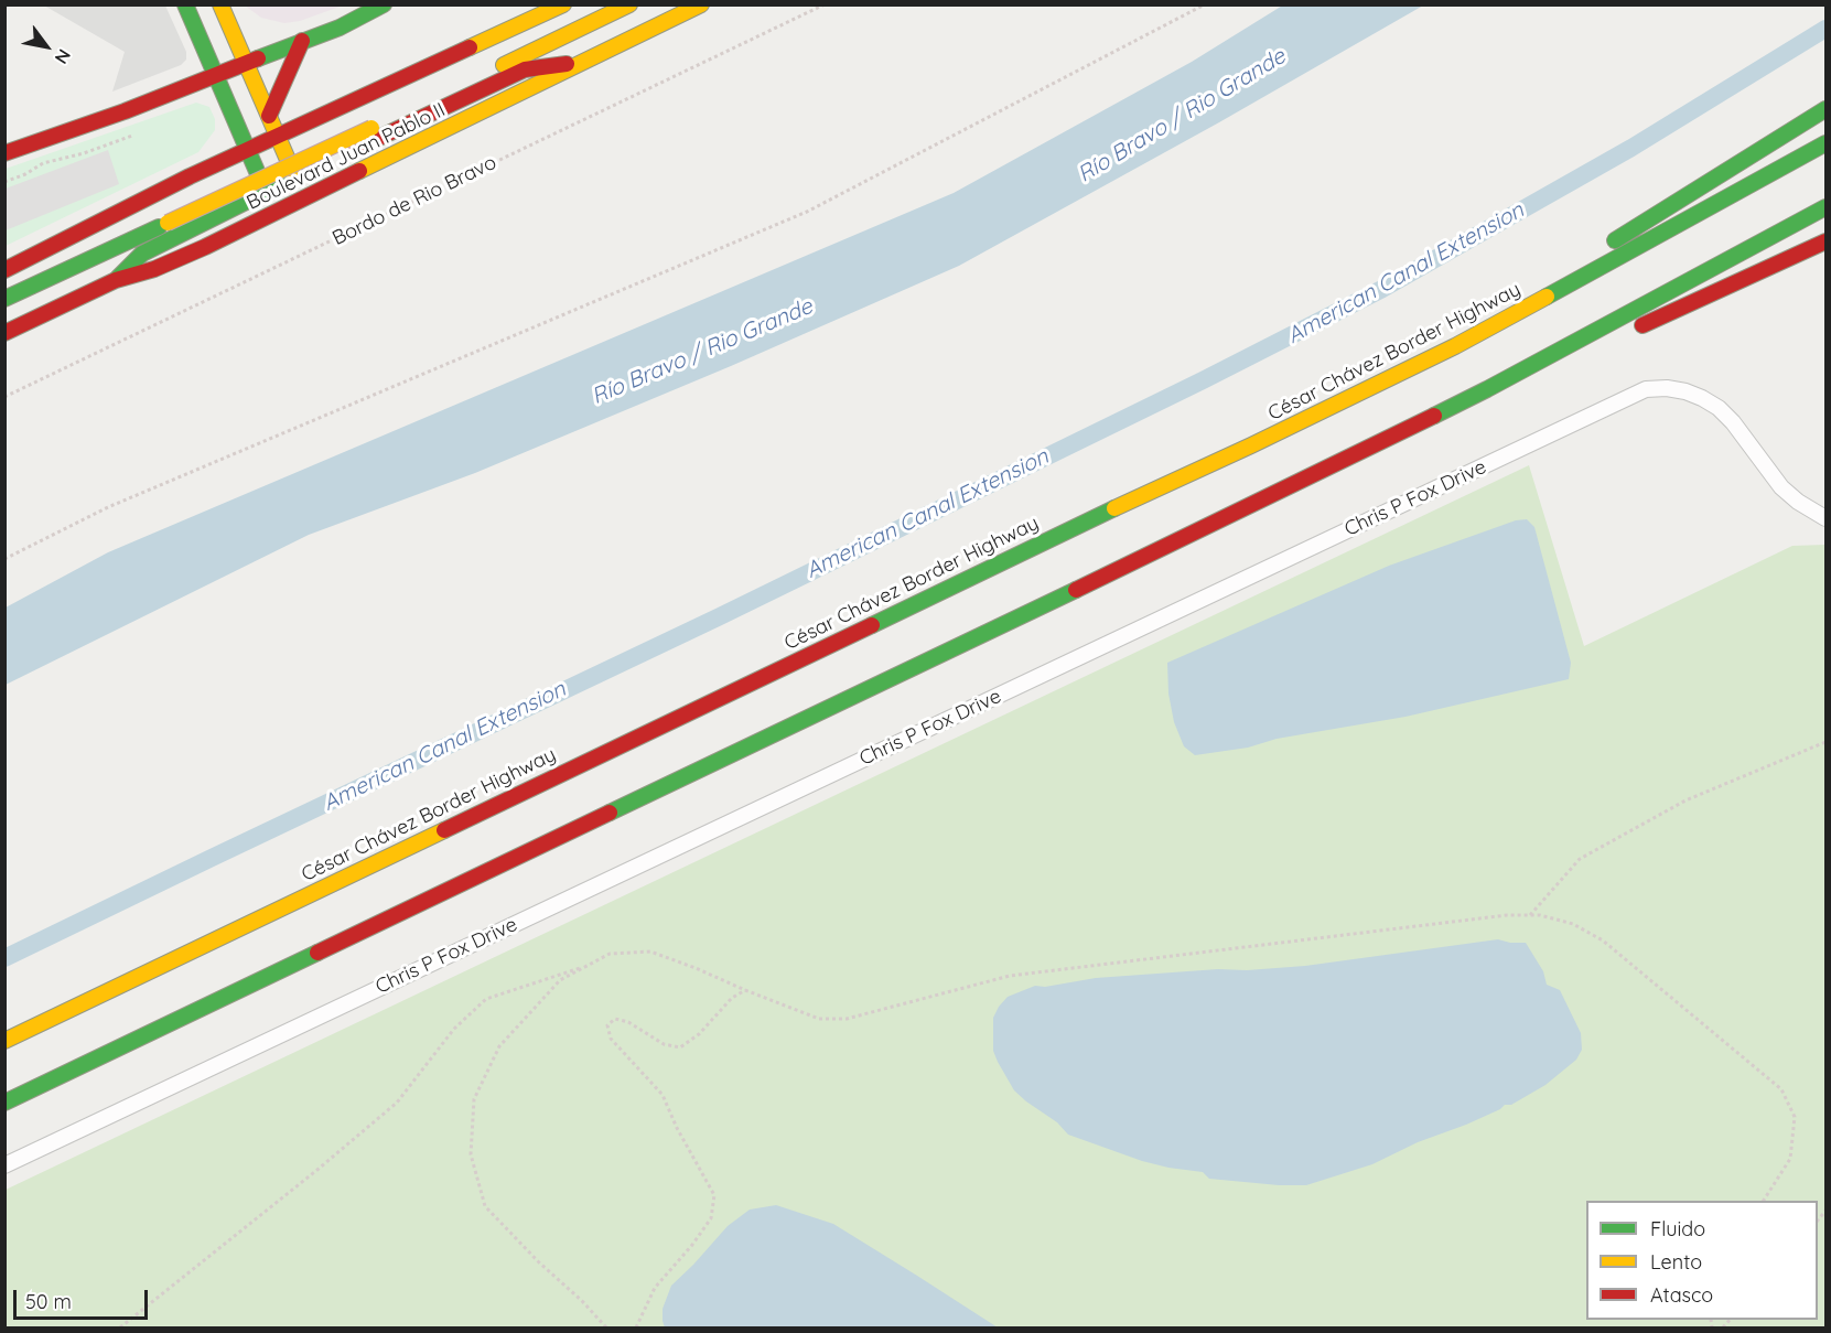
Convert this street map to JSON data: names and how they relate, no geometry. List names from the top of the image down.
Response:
{
  "streets": {
    "main road": ["Boulevard Juan Pablo II", "César Chávez Border Highway"],
    "street": ["Chris P Fox Drive"],
    "path": ["Bordo de Rio Bravo"]
  },
  "water": ["Río Bravo / Rio Grande", "American Canal Extension"],
  "legend": ["Fluido", "Lento", "Atasco"],
  "scale_bar": "50 m",
  "north": "bottom right"
}
